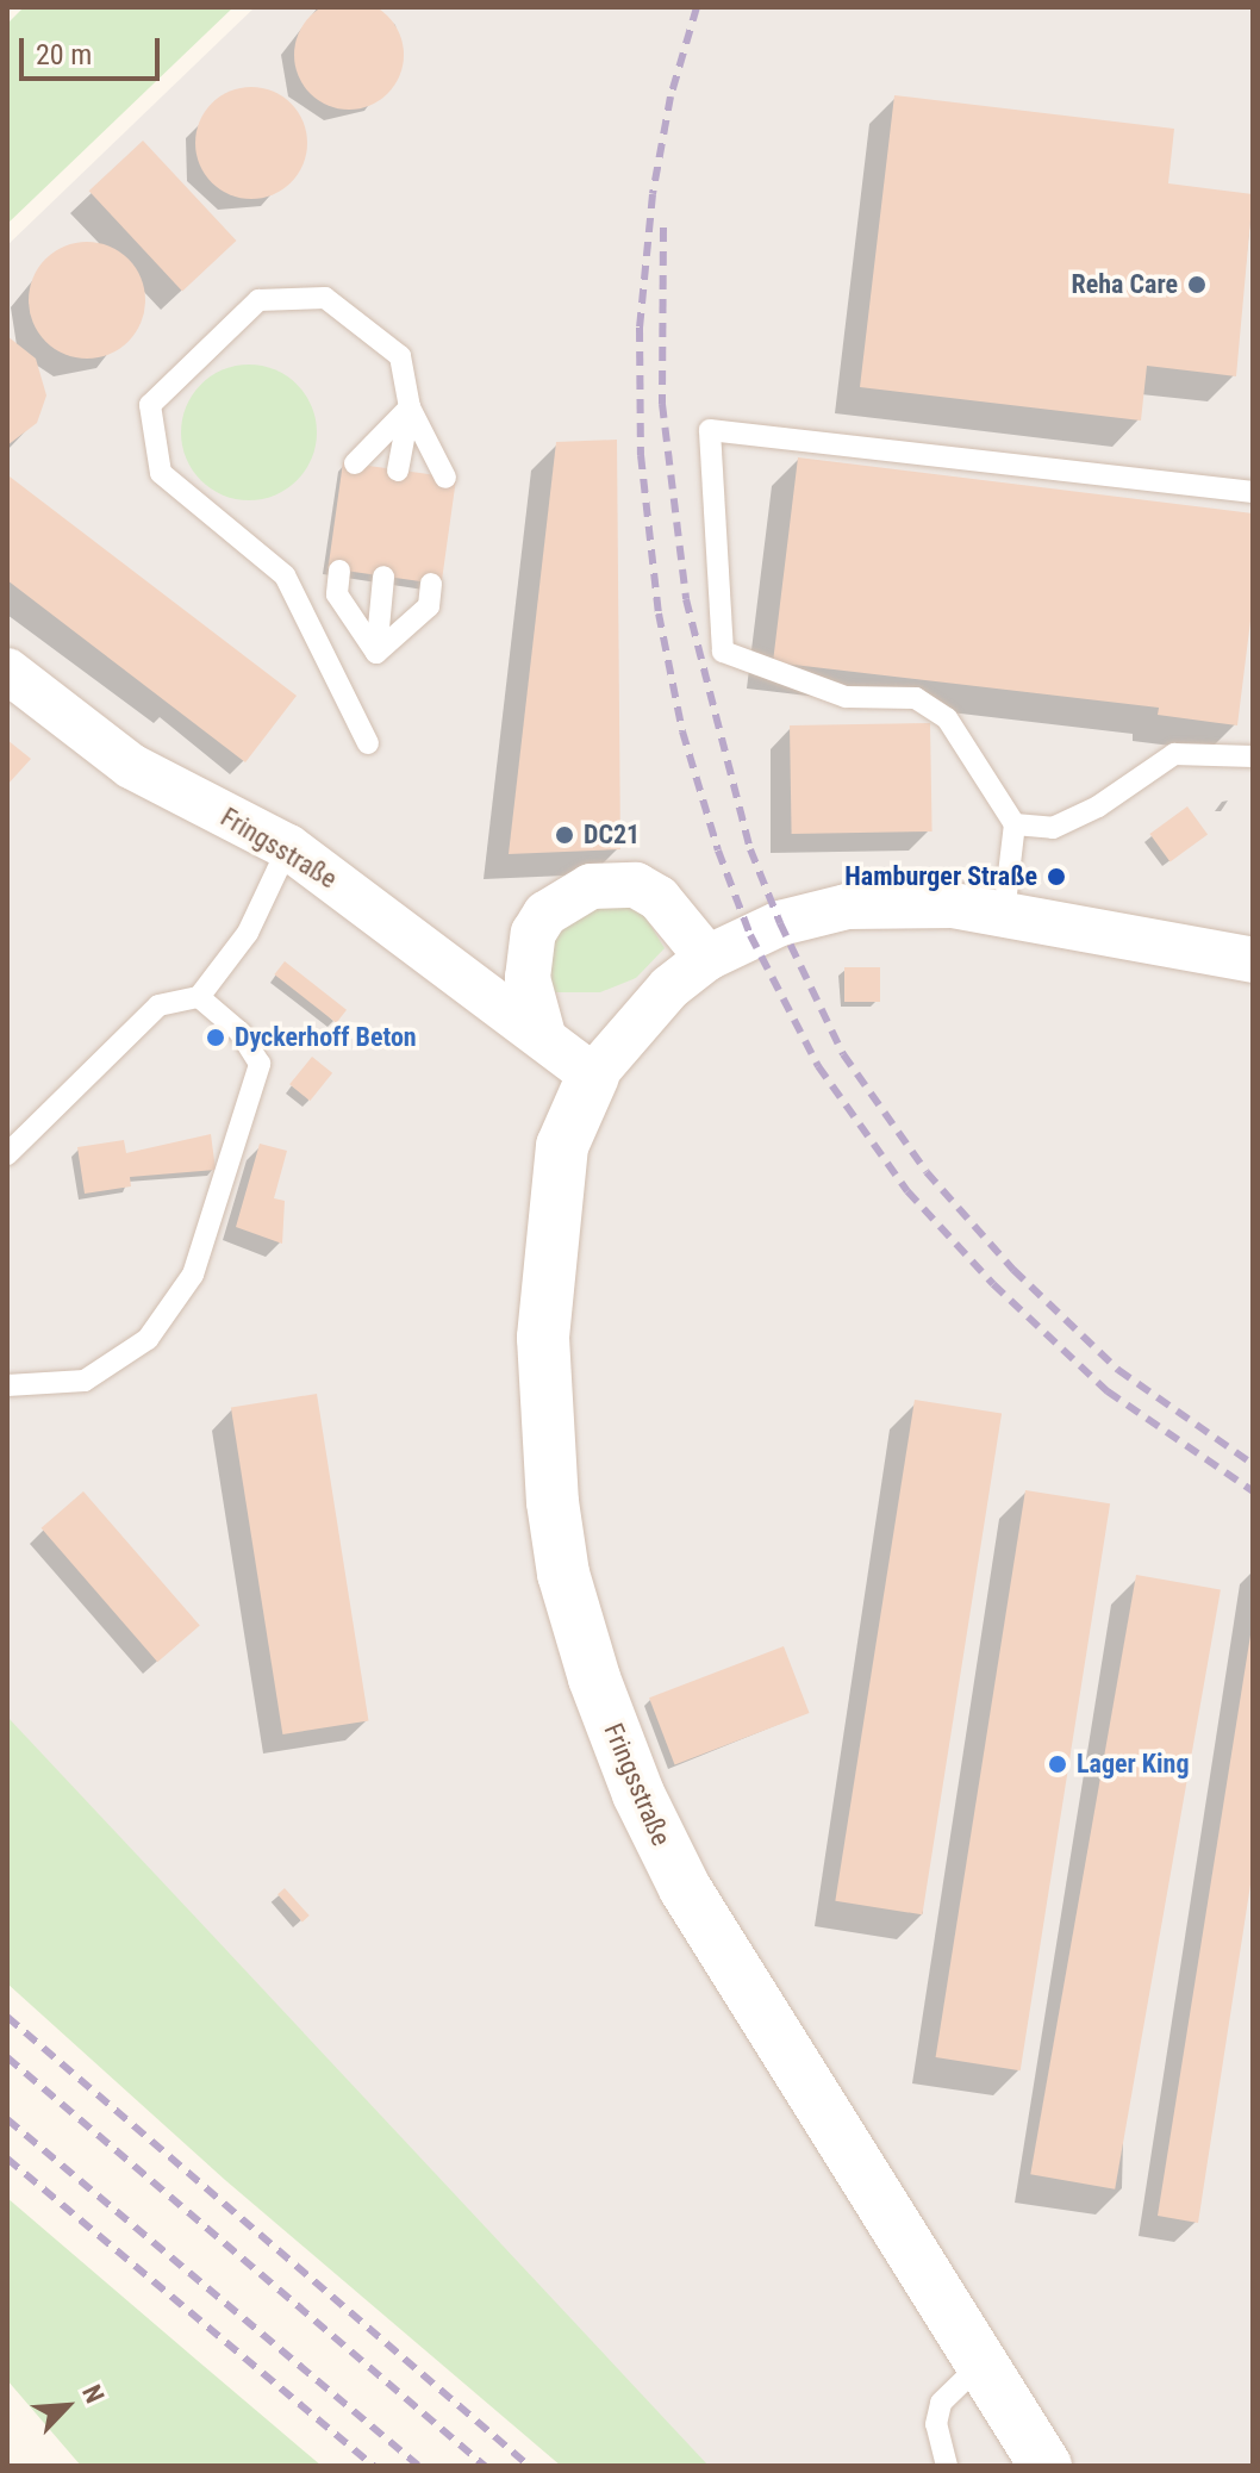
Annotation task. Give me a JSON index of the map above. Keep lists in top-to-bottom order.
{
  "streets": {
    "street": ["Fringsstraße"]
  },
  "places": [
    "Reha Care",
    "DC21",
    "Hamburger Straße",
    "Dyckerhoff Beton",
    "Lager King"
  ],
  "scale_bar": "20 m",
  "north": "top right"
}
